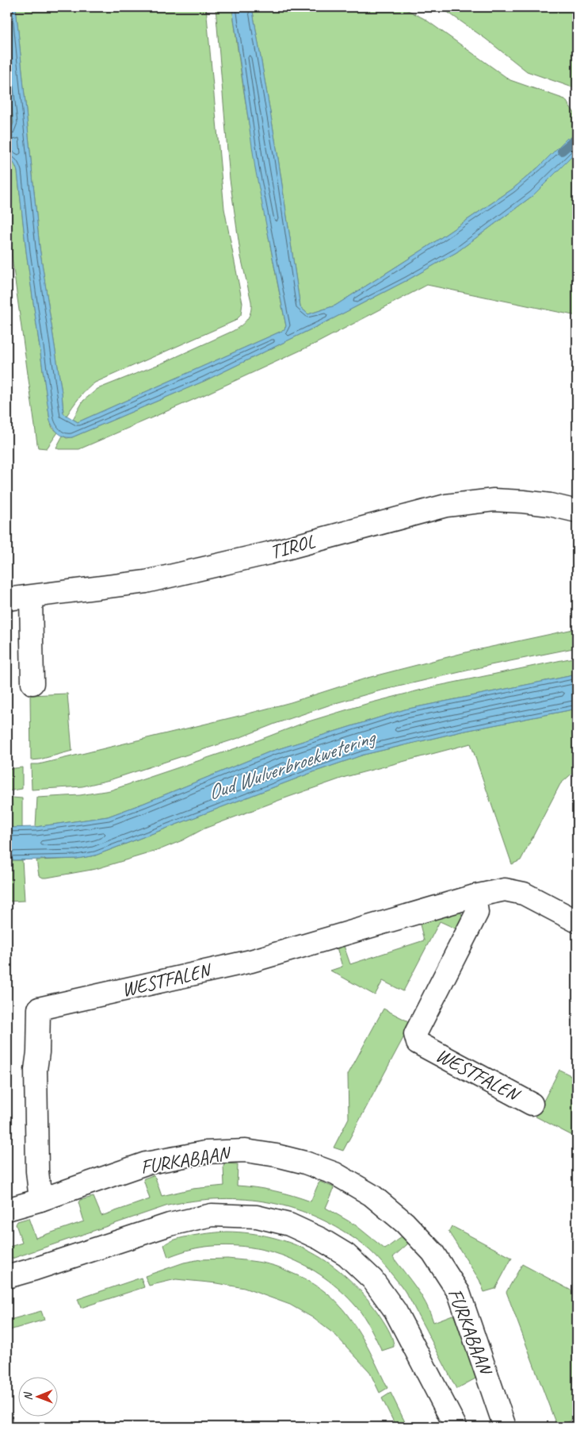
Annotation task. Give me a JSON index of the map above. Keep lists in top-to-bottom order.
{
  "streets": {
    "street": ["TIROL", "WESTFALEN", "FURKABAAN"]
  },
  "crossings": [
    ["WESTFALEN", "FURKABAAN"]
  ],
  "water": ["Oud Wulverbroekwetering"],
  "north": "left"
}
